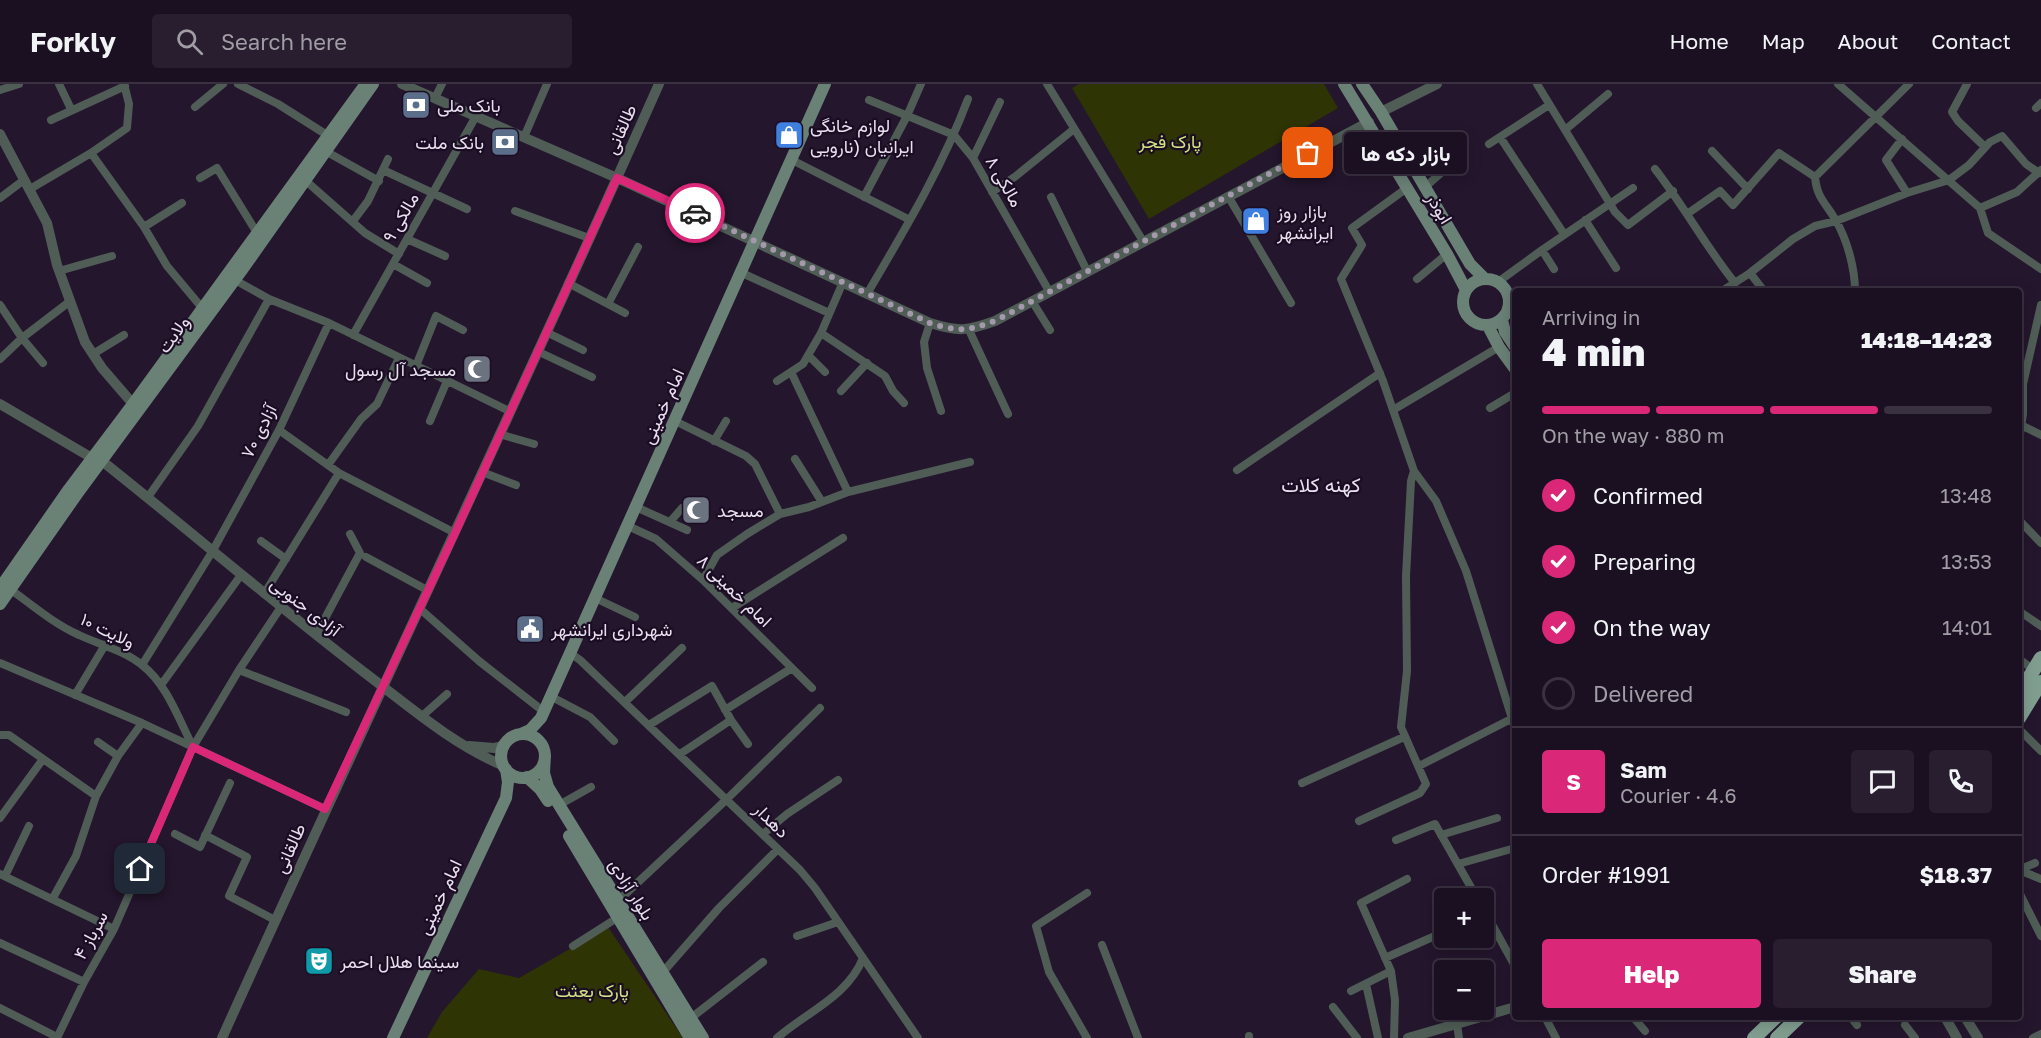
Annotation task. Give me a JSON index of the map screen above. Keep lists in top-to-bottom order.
{
  "streets": {
    "main road": [
      "ابوذر",
      "ولایت",
      "امام خمینی",
      "بلوار آزادی"
    ],
    "street": [
      "طالقانی",
      "مالکی ۸",
      "مالکی ۹",
      "آزادی ۷۰",
      "امام خمینی ۸",
      "آزادی جنوبی",
      "ولایت ۱۰",
      "دهدار",
      "سرباز ۴"
    ]
  },
  "crossings": [
    ["طالقانی", "آزادی جنوبی"],
    ["ولایت", "آزادی جنوبی"],
    ["ولایت", "ولایت ۱۰"],
    ["امام خمینی", "امام خمینی ۸"],
    ["امام خمینی", "آزادی جنوبی"],
    ["امام خمینی", "دهدار"],
    ["امام خمینی", "بلوار آزادی"],
    ["آزادی ۷۰", "آزادی جنوبی"],
    ["آزادی ۷۰", "ولایت ۱۰"],
    ["آزادی جنوبی", "بلوار آزادی"],
    ["آزادی جنوبی", "سرباز ۴"],
    ["ولایت ۱۰", "سرباز ۴"]
  ],
  "districts": ["کهنه کلات"],
  "parks": ["پارک فجر", "پارک بعثت"],
  "places": {
    "bank": ["بانک ملی", "بانک ملت"],
    "shop": ["لوازم خانگی ایرانیان (نارویی", "بازار روز ایرانشهر"],
    "other": ["بازار دکه ها"],
    "mosque": ["مسجد آل رسول", "مسجد"],
    "public building": ["شهرداری ایرانشهر"],
    "theatre": ["سینما هلال احمر"]
  },
  "page": {
    "header": "Forkly",
    "search": "Search here",
    "nav": [
      "Home",
      "Map",
      "About",
      "Contact"
    ],
    "bubble": "بازار دکه ها",
    "heading": ["4 min", "Arriving in", "14:18–14:23"],
    "panel": [
      "Sam",
      "Courier · 4.6",
      "Order #1991",
      "$18.37"
    ],
    "bar": "On the way · 880 m",
    "list": [
      ["Confirmed", "13:48"],
      ["Preparing", "13:53"],
      ["On the way", "14:01"],
      "Delivered"
    ],
    "round": "S",
    "map_buttons": ["+", "−"],
    "buttons": ["Help", "Share"]
  }
}
